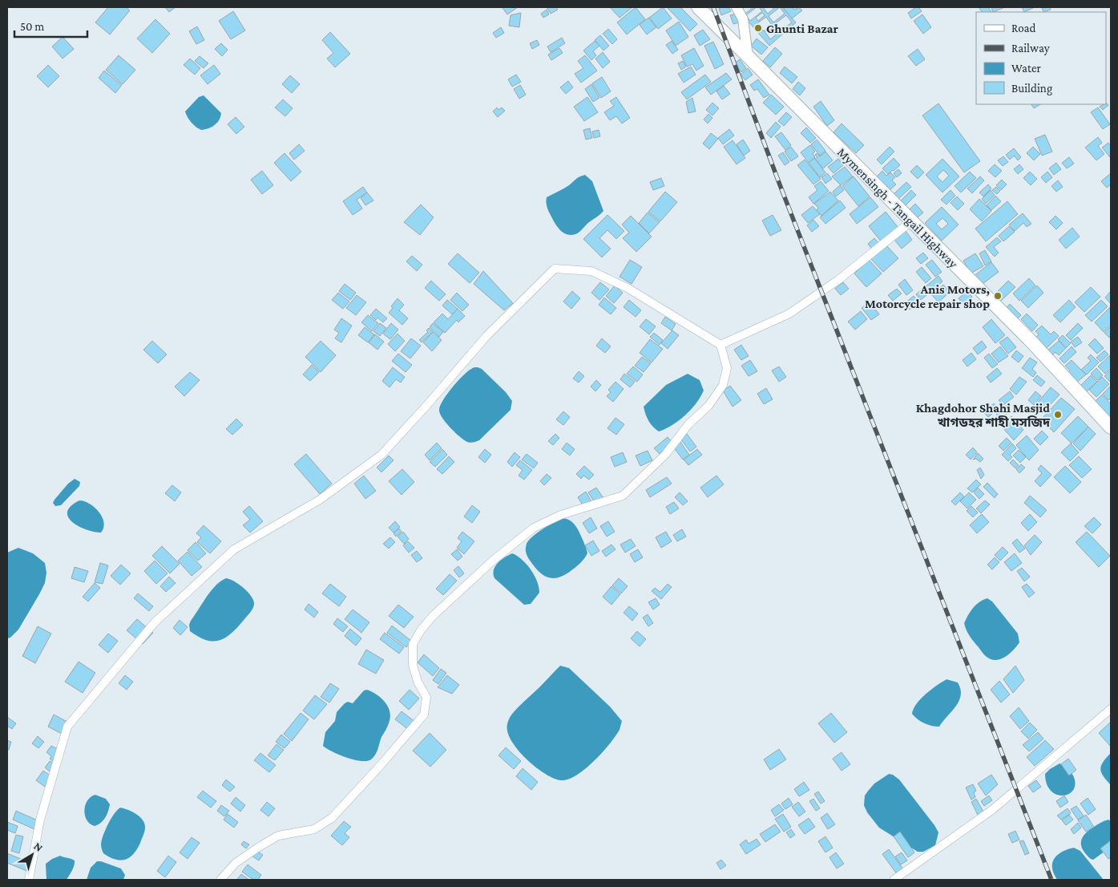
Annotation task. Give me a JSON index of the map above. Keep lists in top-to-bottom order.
{
  "streets": {
    "highway": ["Mymensingh - Tangail Highway"]
  },
  "places": ["Ghunti Bazar", "Anis Motors, Motorcycle repair shop", "Khagdohor Shahi Masjid খাগডহর শাহী মসজিদ"],
  "legend": [
    "Road",
    "Railway",
    "Water",
    "Building"
  ],
  "scale_bar": "50 m",
  "north": "top right"
}
